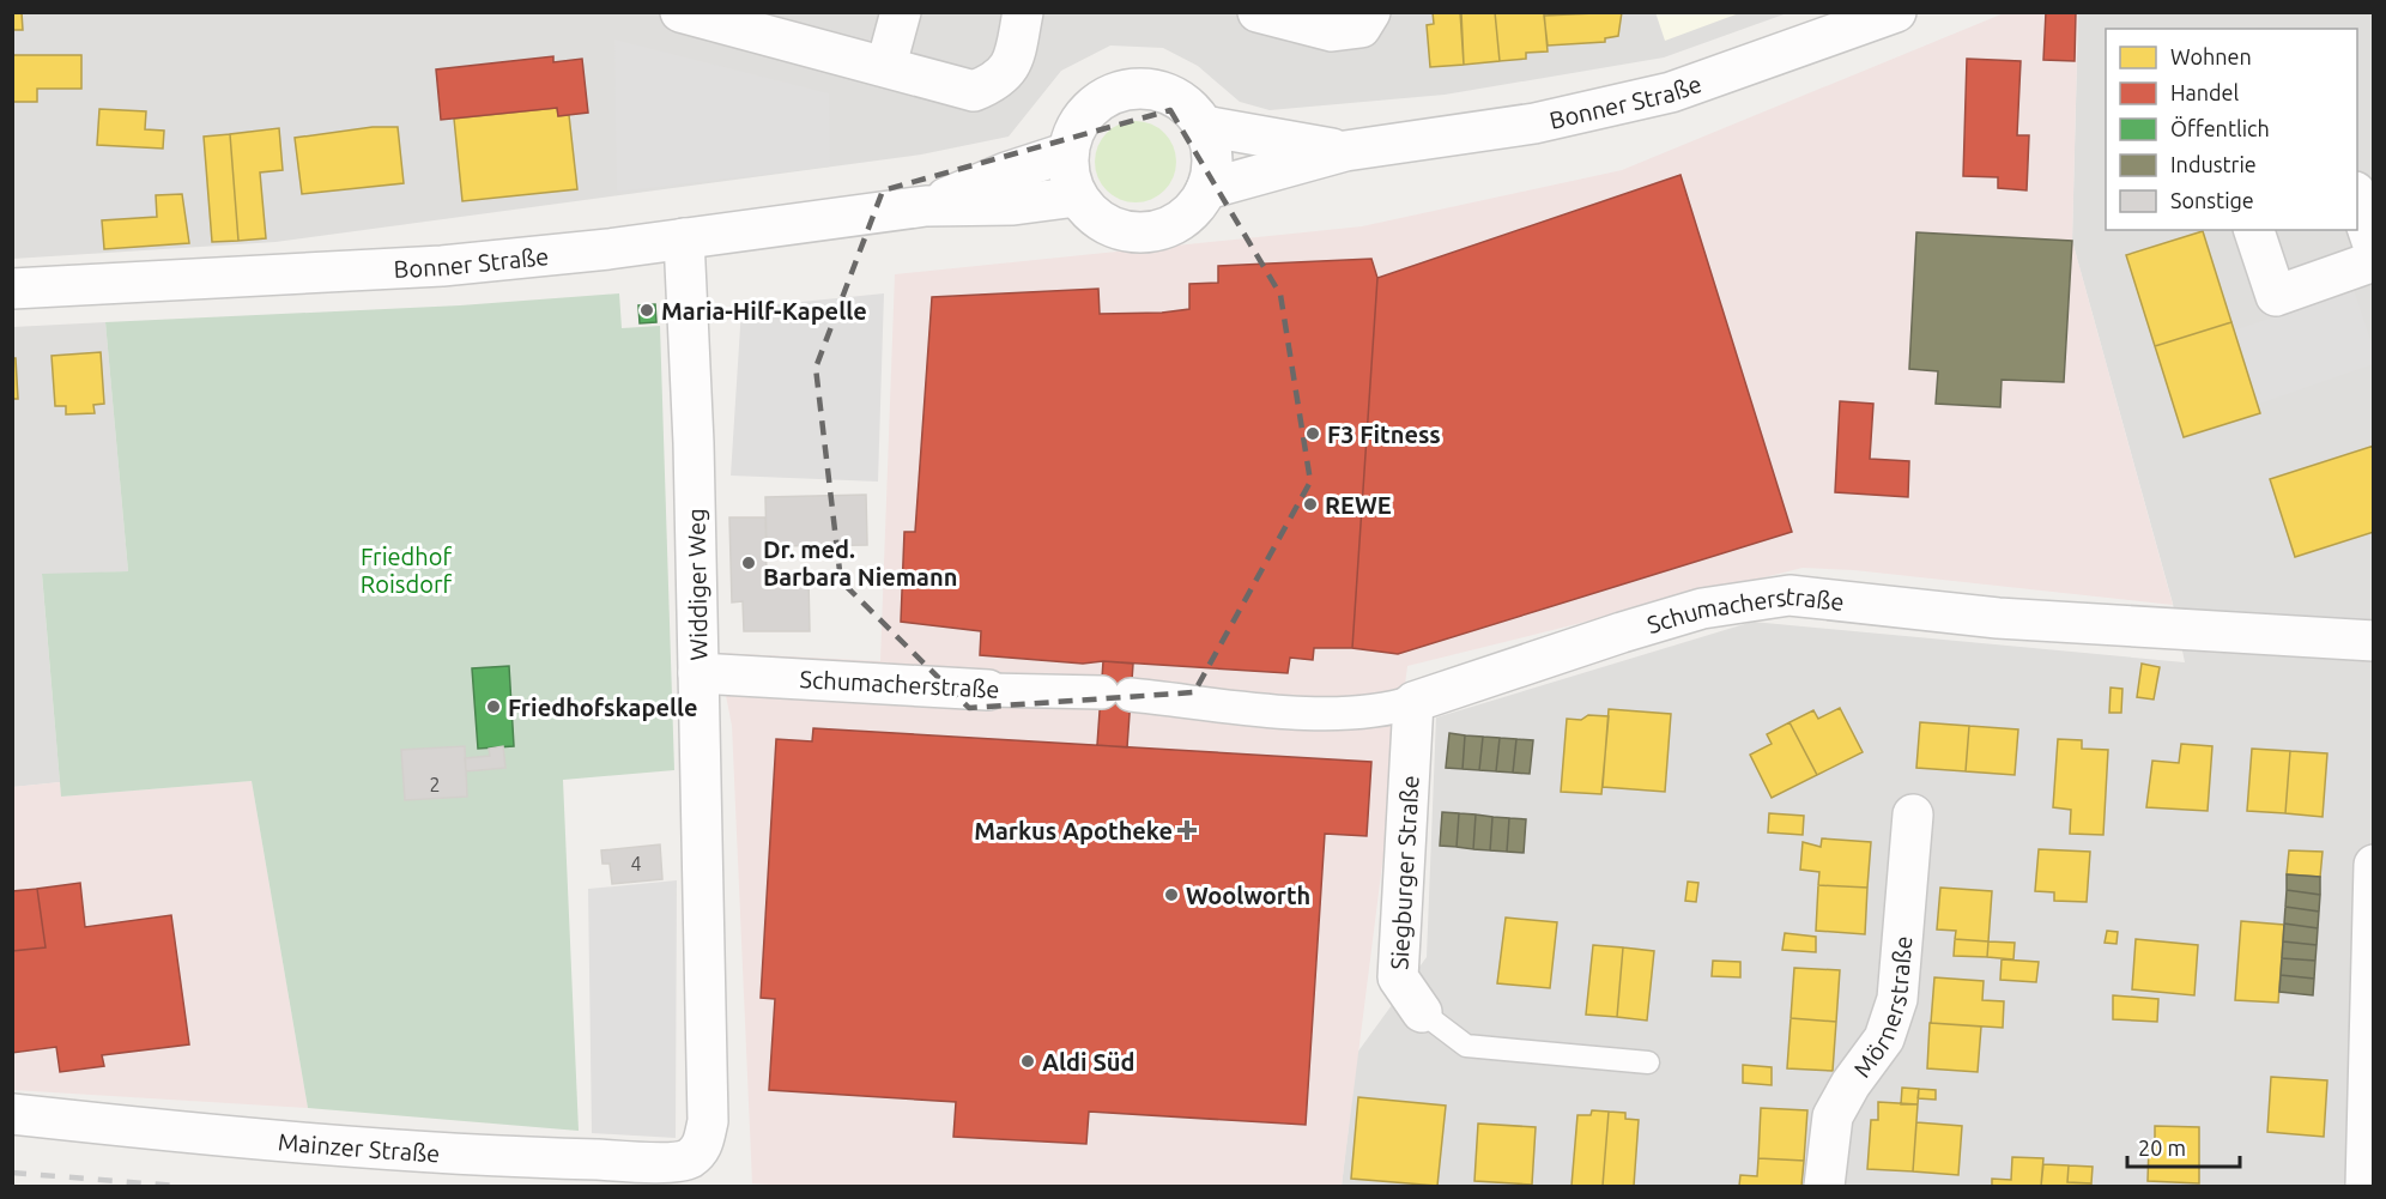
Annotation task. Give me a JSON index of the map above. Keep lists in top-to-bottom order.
{
  "streets": {
    "street": [
      "Bonner Straße",
      "Widdiger Weg",
      "Schumacherstraße",
      "Siegburger Straße",
      "Mörnerstraße",
      "Mainzer Straße"
    ]
  },
  "crossings": [
    ["Bonner Straße", "Widdiger Weg"],
    ["Widdiger Weg", "Schumacherstraße"],
    ["Widdiger Weg", "Mainzer Straße"],
    ["Schumacherstraße", "Siegburger Straße"]
  ],
  "parks": ["Friedhof Roisdorf"],
  "places": {
    "other": [
      "Maria-Hilf-Kapelle",
      "F3 Fitness",
      "REWE",
      "Dr. med. Barbara Niemann",
      "Friedhofskapelle",
      "Woolworth",
      "Aldi Süd"
    ],
    "health": ["Markus Apotheke"]
  },
  "house_numbers": ["2", "4"],
  "legend": [
    "Wohnen",
    "Handel",
    "Öffentlich",
    "Industrie",
    "Sonstige"
  ],
  "scale_bar": "20 m"
}
